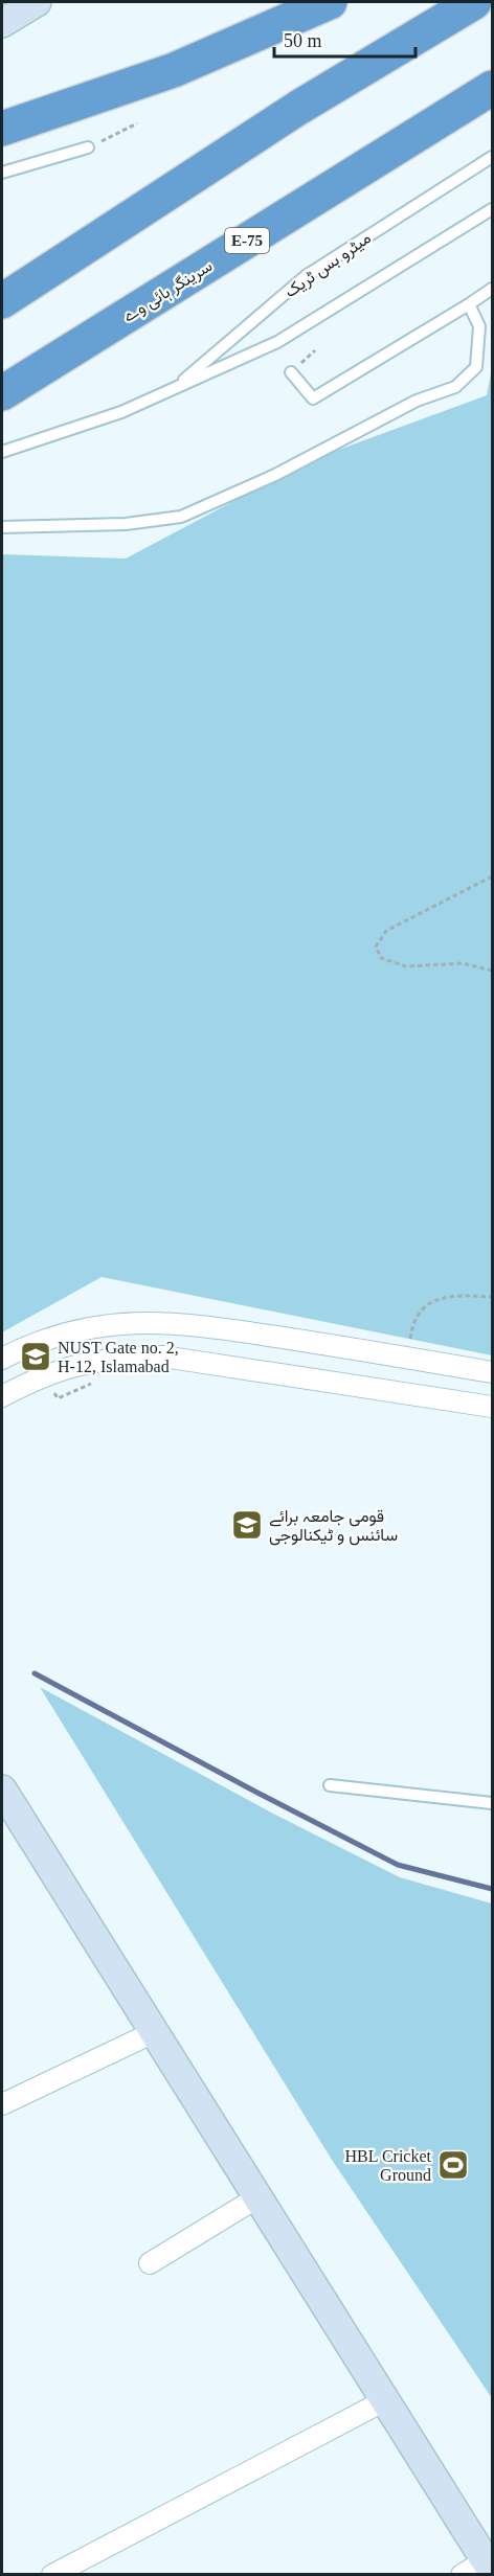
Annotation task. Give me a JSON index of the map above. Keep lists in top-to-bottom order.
{
  "streets": {
    "highway": ["E-75", "سرینگر ہائی وے"],
    "lane": ["میٹرو بس ٹریک"]
  },
  "places": {
    "school or university": ["NUST Gate no. 2, H-12, Islamabad", "قومی جامعہ برائے سائنس و ٹیکنالوجی"],
    "sports": ["HBL Cricket Ground"]
  },
  "scale_bar": "50 m"
}
